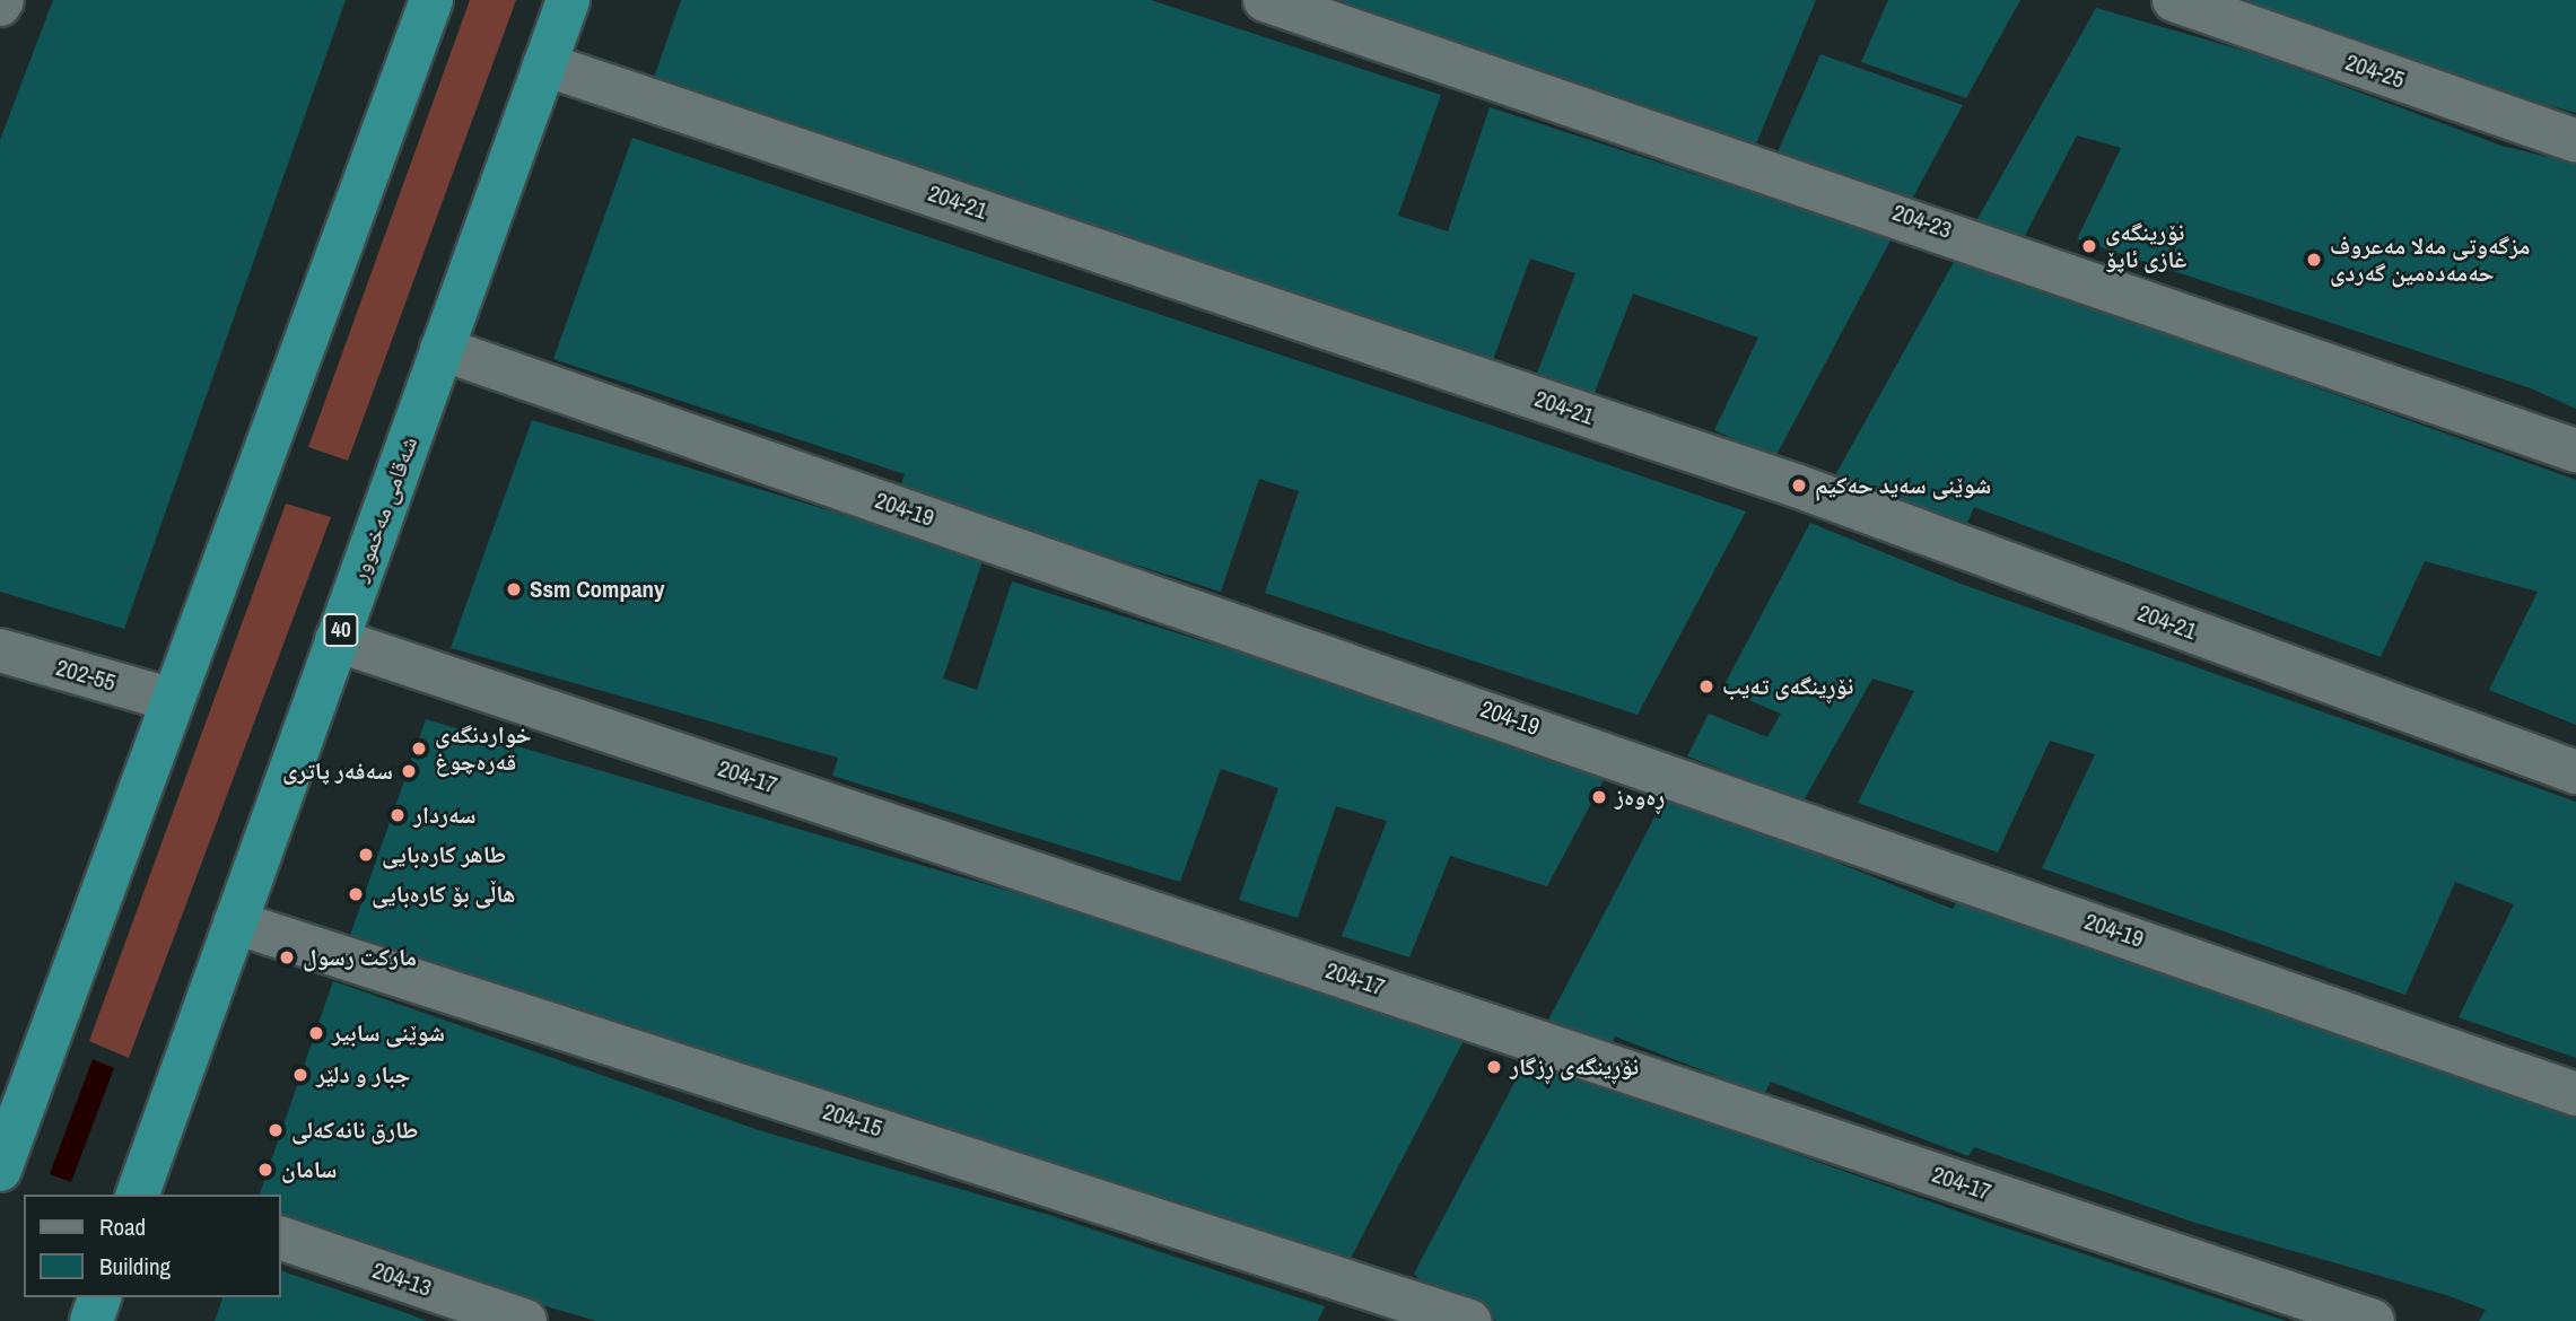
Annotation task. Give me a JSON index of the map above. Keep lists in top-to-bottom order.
{
  "streets": {
    "highway": ["شەقامی مەخموور", "40"],
    "street": [
      "204-25",
      "204-21",
      "204-23",
      "204-19",
      "202-55",
      "204-17",
      "204-15",
      "204-13"
    ]
  },
  "crossings": [
    ["204-21", "شەقامی مەخموور"],
    ["شەقامی مەخموور", "204-19"],
    ["شەقامی مەخموور", "204-17"],
    ["شەقامی مەخموور", "204-15"]
  ],
  "places": [
    "نۆرینگەی غازی ئاپۆ",
    "مزگەوتی مەلا مەعروف حەمەدەمین گەردی",
    "شوێنی سەید حەکیم",
    "Ssm Company",
    "نۆڕینگەی تەیب",
    "خواردنگەی قەرەچوغ",
    "سەفەر پاتری",
    "ڕەوەز",
    "سەردار",
    "طاهر کارەبایی",
    "هاڵی بۆ کارەبایی",
    "مارکت رسول",
    "شوێنی سابیر",
    "نۆڕینگەی ڕزگار",
    "جبار و دلێر",
    "طارق نانەکەلی",
    "سامان"
  ],
  "legend": ["Road", "Building"]
}
